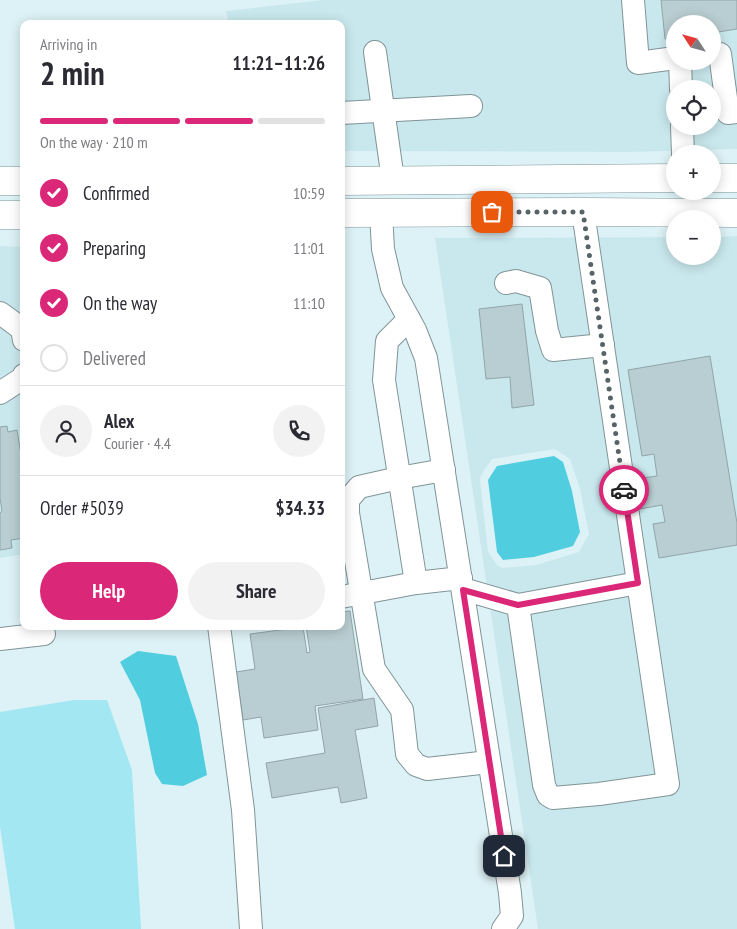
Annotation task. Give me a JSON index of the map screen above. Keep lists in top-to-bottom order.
{
  "north": "top left",
  "page": {
    "map_buttons": ["+", "−"],
    "heading": ["2 min", "Arriving in", "11:21–11:26"],
    "panel": [
      "Alex",
      "Courier · 4.4",
      "Order #5039",
      "$34.33"
    ],
    "bar": "On the way · 210 m",
    "list": [
      ["Confirmed", "10:59"],
      ["Preparing", "11:01"],
      ["On the way", "11:10"],
      "Delivered"
    ],
    "buttons": ["Help", "Share"]
  }
}
